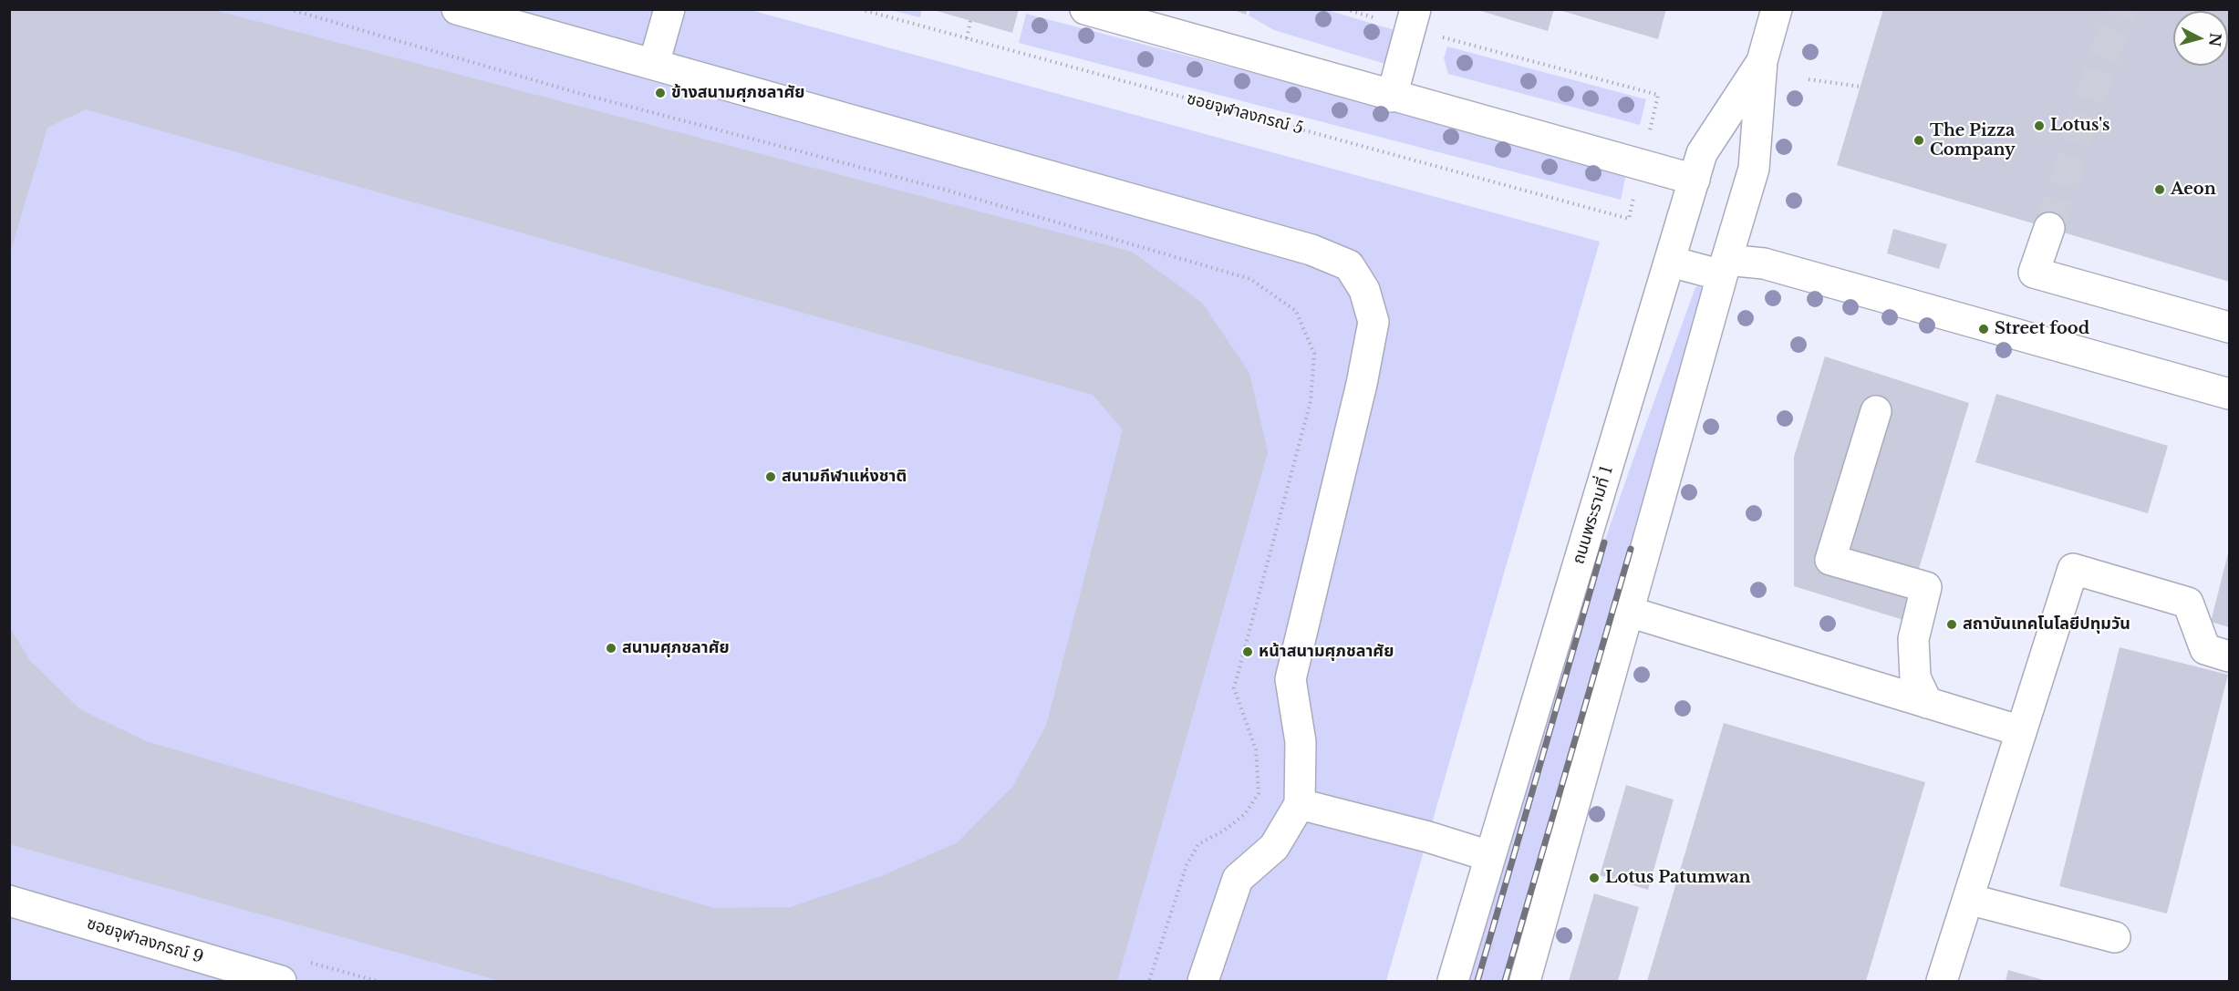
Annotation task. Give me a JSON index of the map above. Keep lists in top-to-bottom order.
{
  "streets": {
    "street": ["ถนนพระรามที่ 1", "ซอยจุฬาลงกรณ์ 9"],
    "path": ["ซอยจุฬาลงกรณ์ 5"]
  },
  "places": [
    "ข้างสนามศุภชลาศัย",
    "Lotus's",
    "The Pizza Company",
    "Aeon",
    "Street food",
    "สนามกีฬาแห่งชาติ",
    "สถาบันเทคโนโลยีปทุมวัน",
    "สนามศุภชลาศัย",
    "หน้าสนามศุภชลาศัย",
    "Lotus Patumwan"
  ],
  "north": "right"
}
